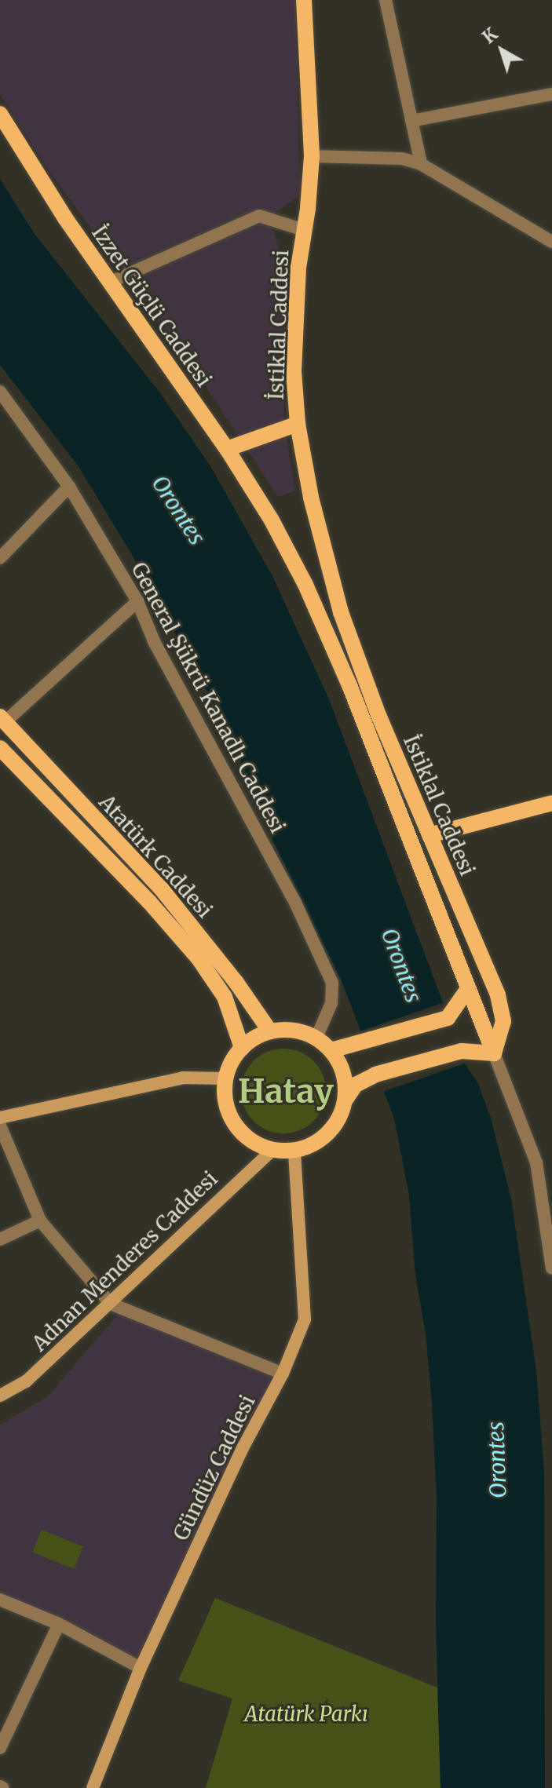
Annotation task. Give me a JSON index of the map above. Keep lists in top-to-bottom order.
{
  "streets": {
    "main road": [
      "İzzet Güçlü Caddesi",
      "İstiklal Caddesi",
      "Atatürk Caddesi",
      "Adnan Menderes Caddesi",
      "Gündüz Caddesi"
    ],
    "street": ["General Şükrü Kanadlı Caddesi"]
  },
  "crossings": [
    ["İzzet Güçlü Caddesi", "İstiklal Caddesi"],
    ["General Şükrü Kanadlı Caddesi", "Atatürk Caddesi"],
    ["General Şükrü Kanadlı Caddesi", "Adnan Menderes Caddesi"],
    ["General Şükrü Kanadlı Caddesi", "Gündüz Caddesi"],
    ["Atatürk Caddesi", "Adnan Menderes Caddesi"],
    ["Atatürk Caddesi", "Gündüz Caddesi"],
    ["Adnan Menderes Caddesi", "Gündüz Caddesi"]
  ],
  "districts": ["Hatay"],
  "water": ["Orontes"],
  "parks": ["Atatürk Parkı"],
  "north": "top left"
}
